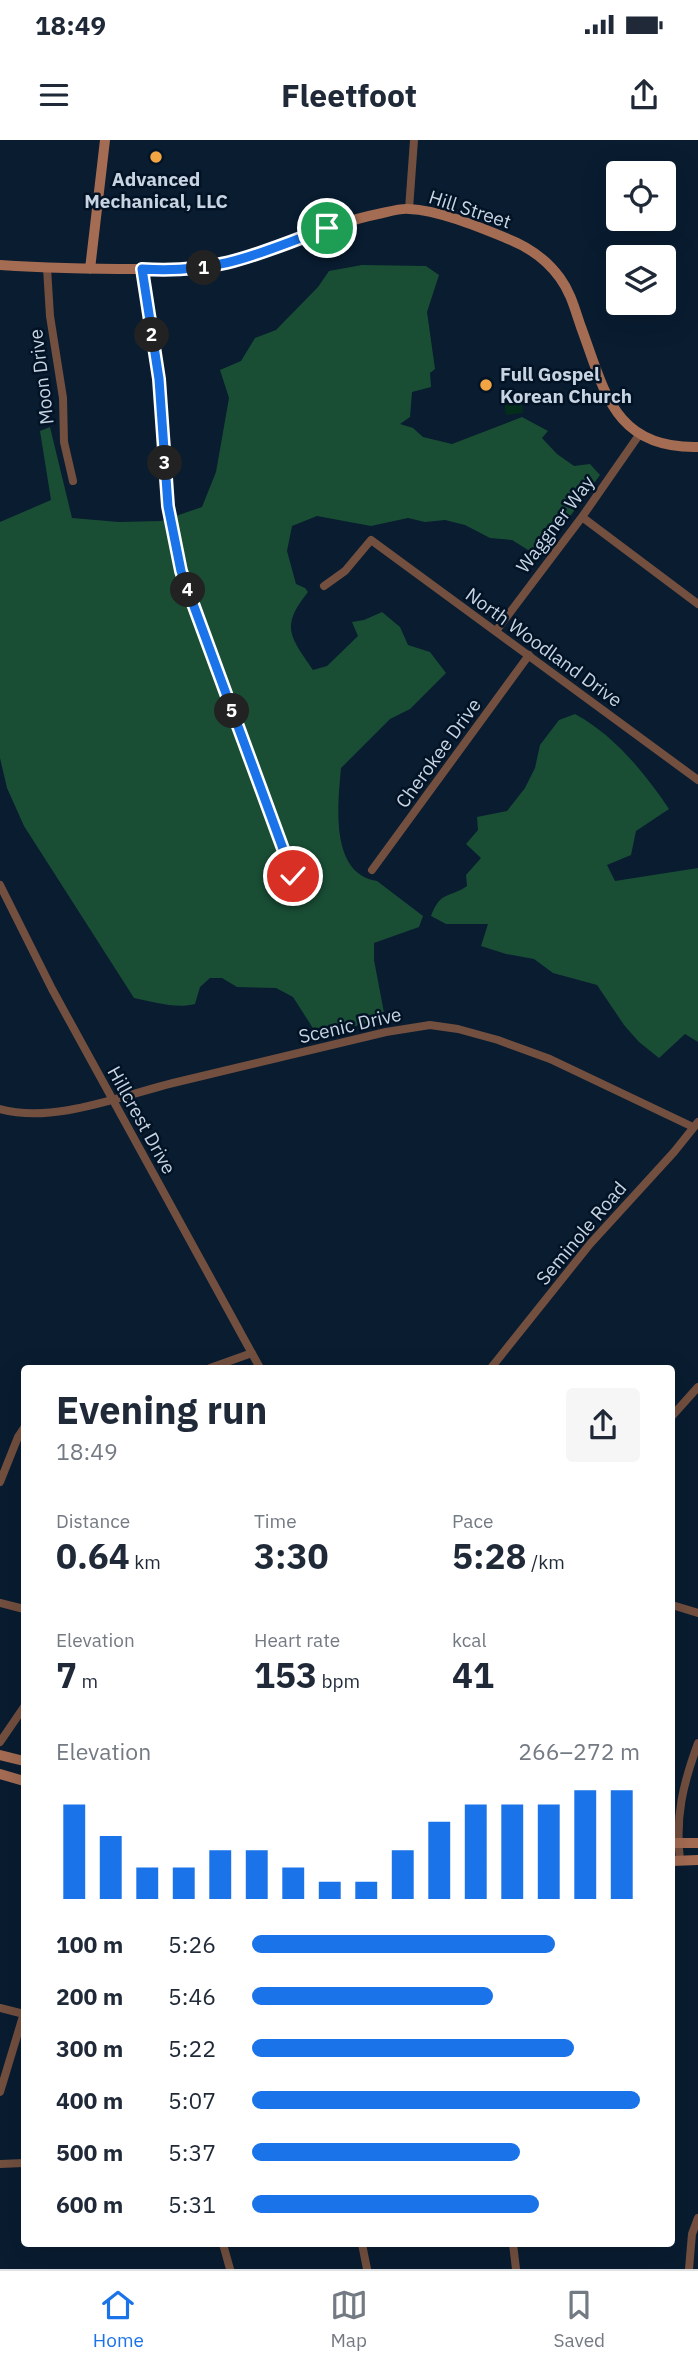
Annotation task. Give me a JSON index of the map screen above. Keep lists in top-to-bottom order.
{
  "streets": {
    "street": [
      "Hill Street",
      "Moon Drive",
      "Waggner Way",
      "North Woodland Drive",
      "Cherokee Drive",
      "Scenic Drive",
      "Hillcrest Drive",
      "Seminole Road"
    ]
  },
  "crossings": [
    ["Hill Street", "Moon Drive"],
    ["Hill Street", "Waggner Way"],
    ["Waggner Way", "North Woodland Drive"],
    ["North Woodland Drive", "Cherokee Drive"],
    ["Scenic Drive", "Hillcrest Drive"],
    ["Scenic Drive", "Seminole Road"]
  ],
  "places": ["Advanced Mechanical, LLC", "Full Gospel Korean Church"],
  "page": {
    "status": "18:49",
    "header": "Fleetfoot",
    "pins": [
      "1",
      "2",
      "3",
      "4",
      "5"
    ],
    "heading": ["Evening run", "18:49"],
    "stats": [
      ["Distance", "0.64 km"],
      ["Time", "3:30"],
      ["Pace", "5:28 /km"],
      ["Elevation", "7 m"],
      ["Heart rate", "153 bpm"],
      ["kcal", "41"]
    ],
    "chart": ["Elevation", "266–272 m"],
    "list": [
      {
        "name": "100 m",
        "note": "5:26"
      },
      {
        "name": "200 m",
        "note": "5:46"
      },
      {
        "name": "300 m",
        "note": "5:22"
      },
      {
        "name": "400 m",
        "note": "5:07"
      },
      {
        "name": "500 m",
        "note": "5:37"
      },
      {
        "name": "600 m",
        "note": "5:31"
      }
    ],
    "tabs": ["Home", "Map", "Saved"]
  }
}
